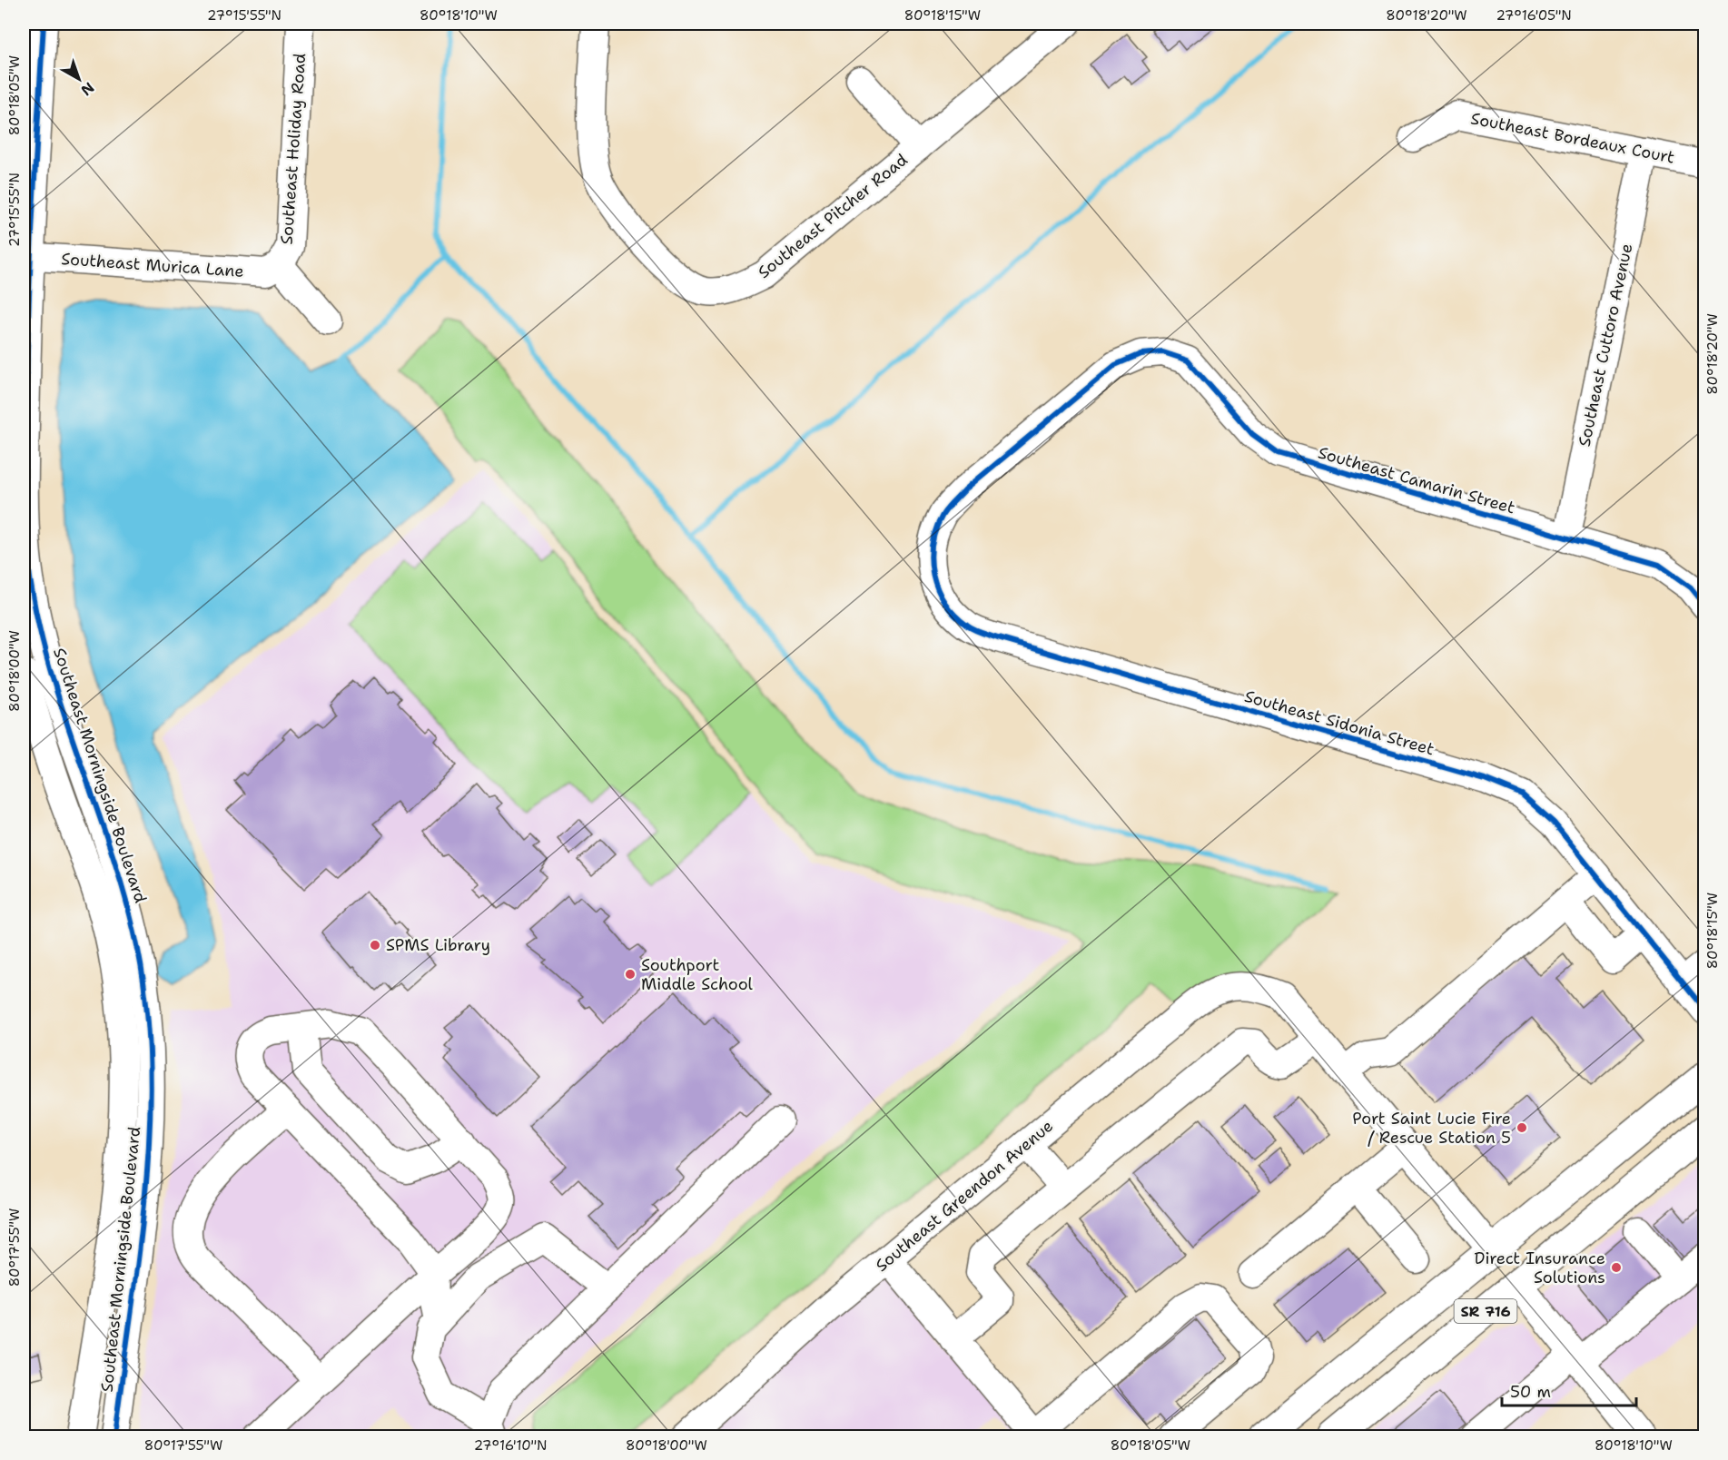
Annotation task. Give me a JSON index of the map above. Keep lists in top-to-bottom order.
{
  "streets": {
    "main road": ["SR 716"],
    "street": [
      "Southeast Bordeaux Court",
      "Southeast Holiday Road",
      "Southeast Pitcher Road",
      "Southeast Murica Lane",
      "Southeast Cuttoro Avenue",
      "Southeast Camarin Street",
      "Southeast Sidonia Street",
      "Southeast Morningside Boulevard",
      "Southeast Greendon Avenue"
    ]
  },
  "crossings": [
    ["Southeast Bordeaux Court", "Southeast Cuttoro Avenue"],
    ["Southeast Holiday Road", "Southeast Murica Lane"],
    ["Southeast Murica Lane", "Southeast Morningside Boulevard"],
    ["Southeast Cuttoro Avenue", "Southeast Camarin Street"],
    ["Southeast Camarin Street", "Southeast Sidonia Street"]
  ],
  "places": [
    "SPMS Library",
    "Southport Middle School",
    "Port Saint Lucie Fire / Rescue Station 5",
    "Direct Insurance Solutions"
  ],
  "scale_bar": "50 m",
  "north": "bottom right",
  "coordinates": [
    "27°15'55\"N",
    "80°18'10\"W",
    "80°18'15\"W",
    "80°18'20\"W",
    "27°16'05\"N",
    "80°18'05\"W",
    "80°18'00\"W",
    "80°17'55\"W",
    "27°16'10\"N"
  ]
}
